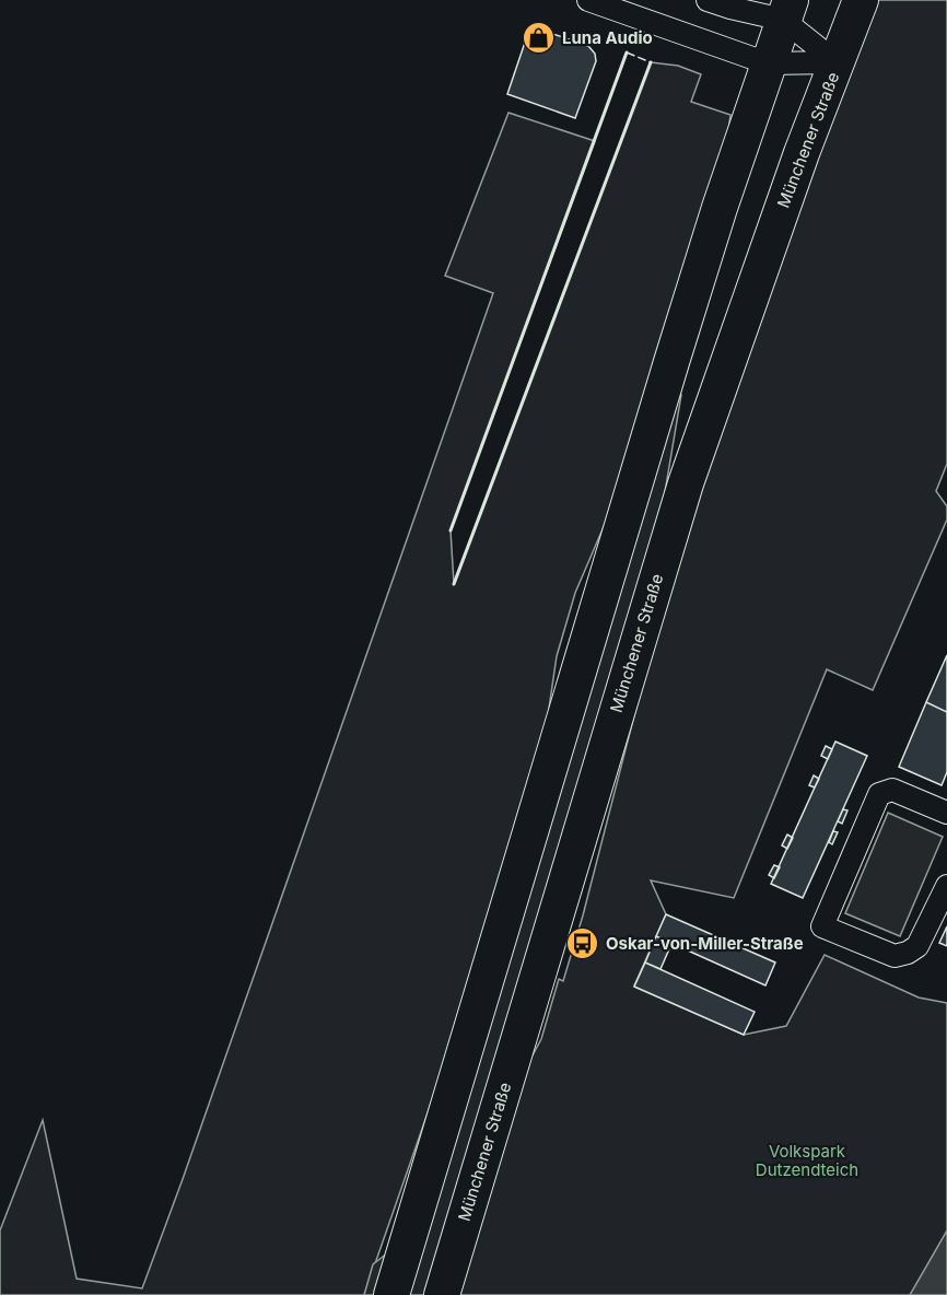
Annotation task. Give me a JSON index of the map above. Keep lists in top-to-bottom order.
{
  "streets": {
    "main road": ["Münchener Straße"]
  },
  "parks": ["Volkspark Dutzendteich"],
  "places": {
    "shop": ["Luna Audio"],
    "bus stop": ["Oskar-von-Miller-Straße"]
  }
}
